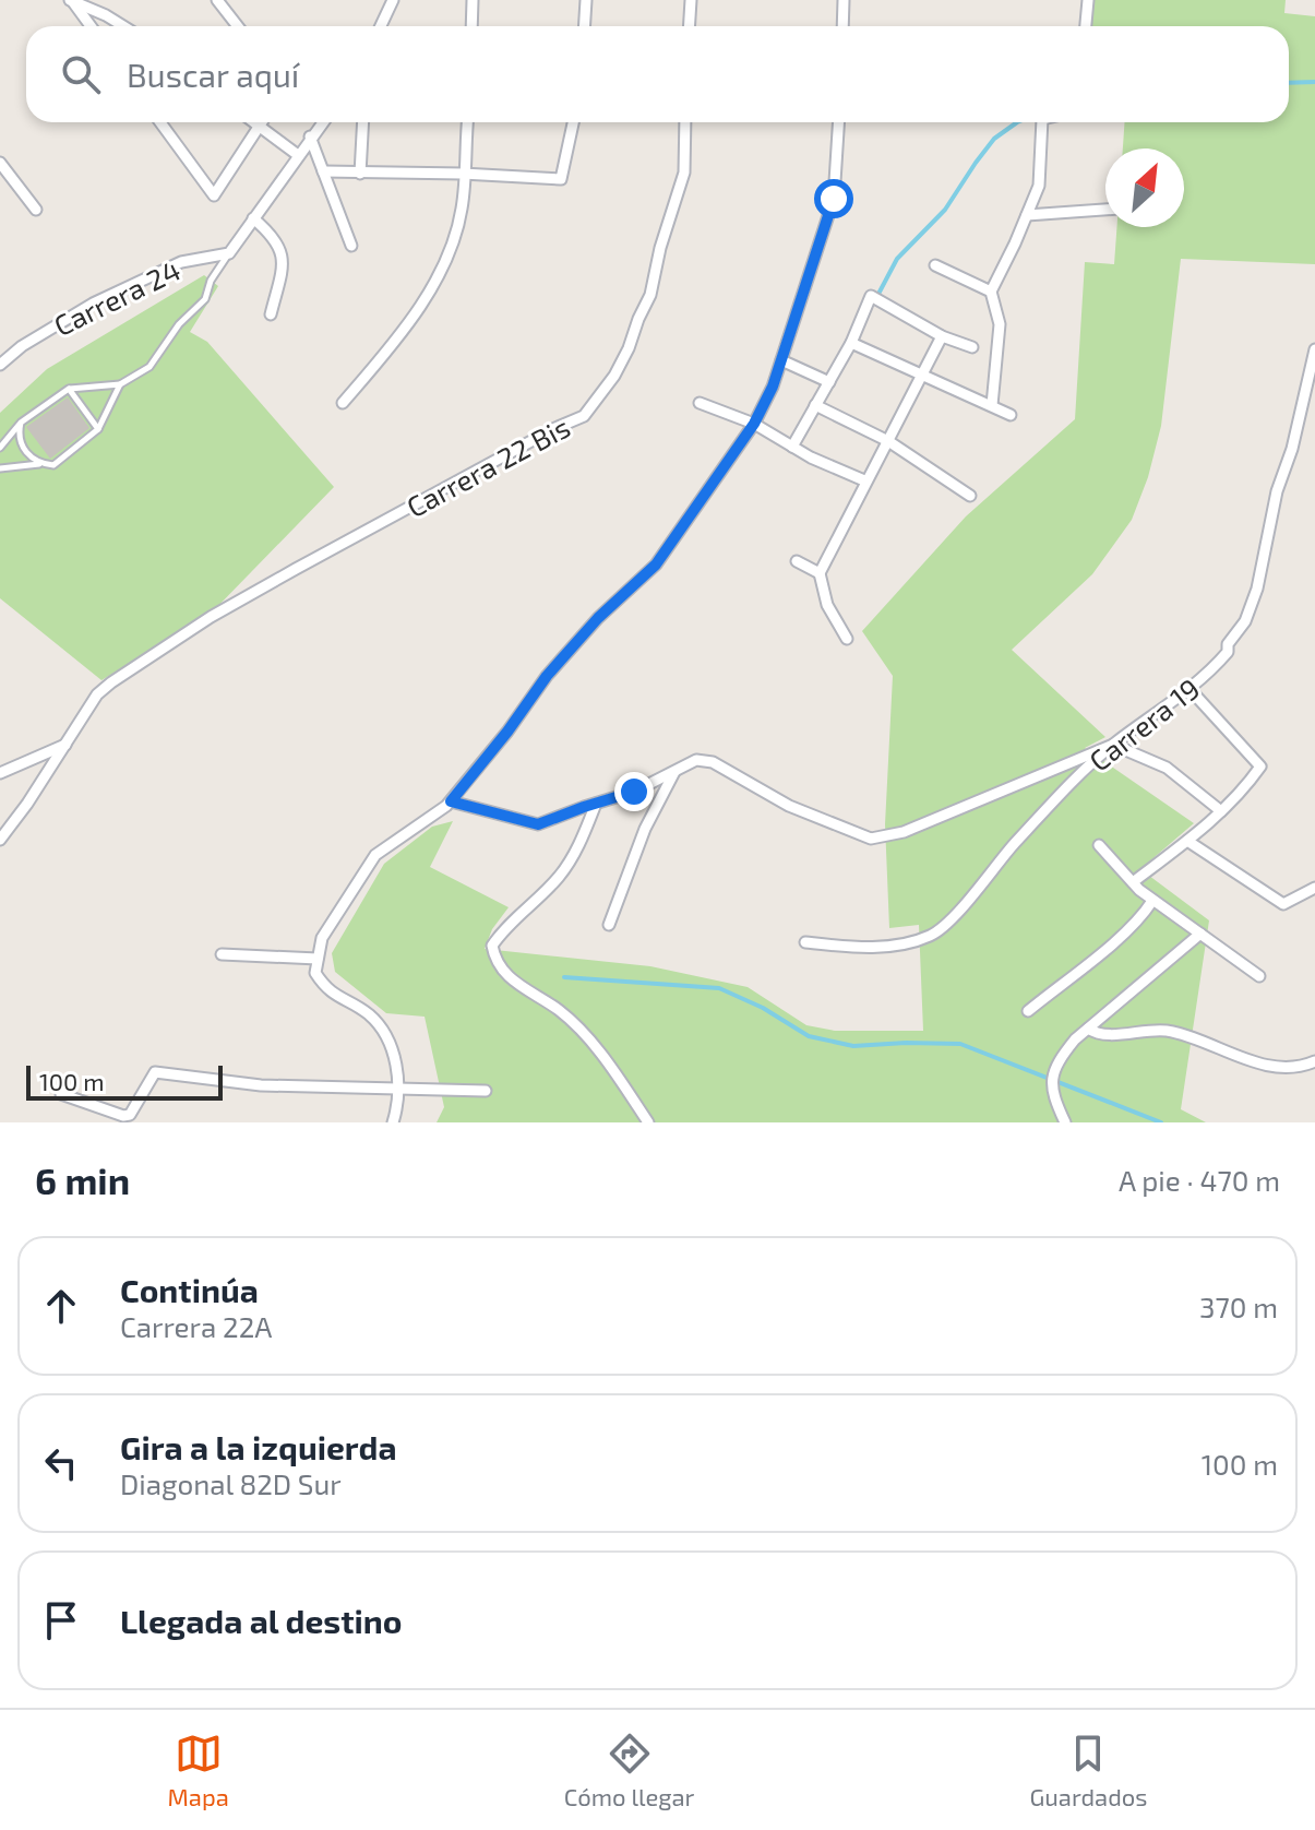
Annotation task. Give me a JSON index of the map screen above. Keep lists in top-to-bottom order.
{
  "streets": {
    "street": ["Carrera 24", "Carrera 22 Bis", "Carrera 19"]
  },
  "scale_bar": "100 m",
  "north": "top right",
  "page": {
    "search": "Buscar aquí",
    "scale": "100 m",
    "heading": ["6 min", "A pie · 470 m"],
    "list": [
      ["Continúa", "Carrera 22A", "370 m"],
      ["Gira a la izquierda", "Diagonal 82D Sur", "100 m"],
      "Llegada al destino"
    ],
    "nav": ["Mapa", "Cómo llegar", "Guardados"]
  }
}
